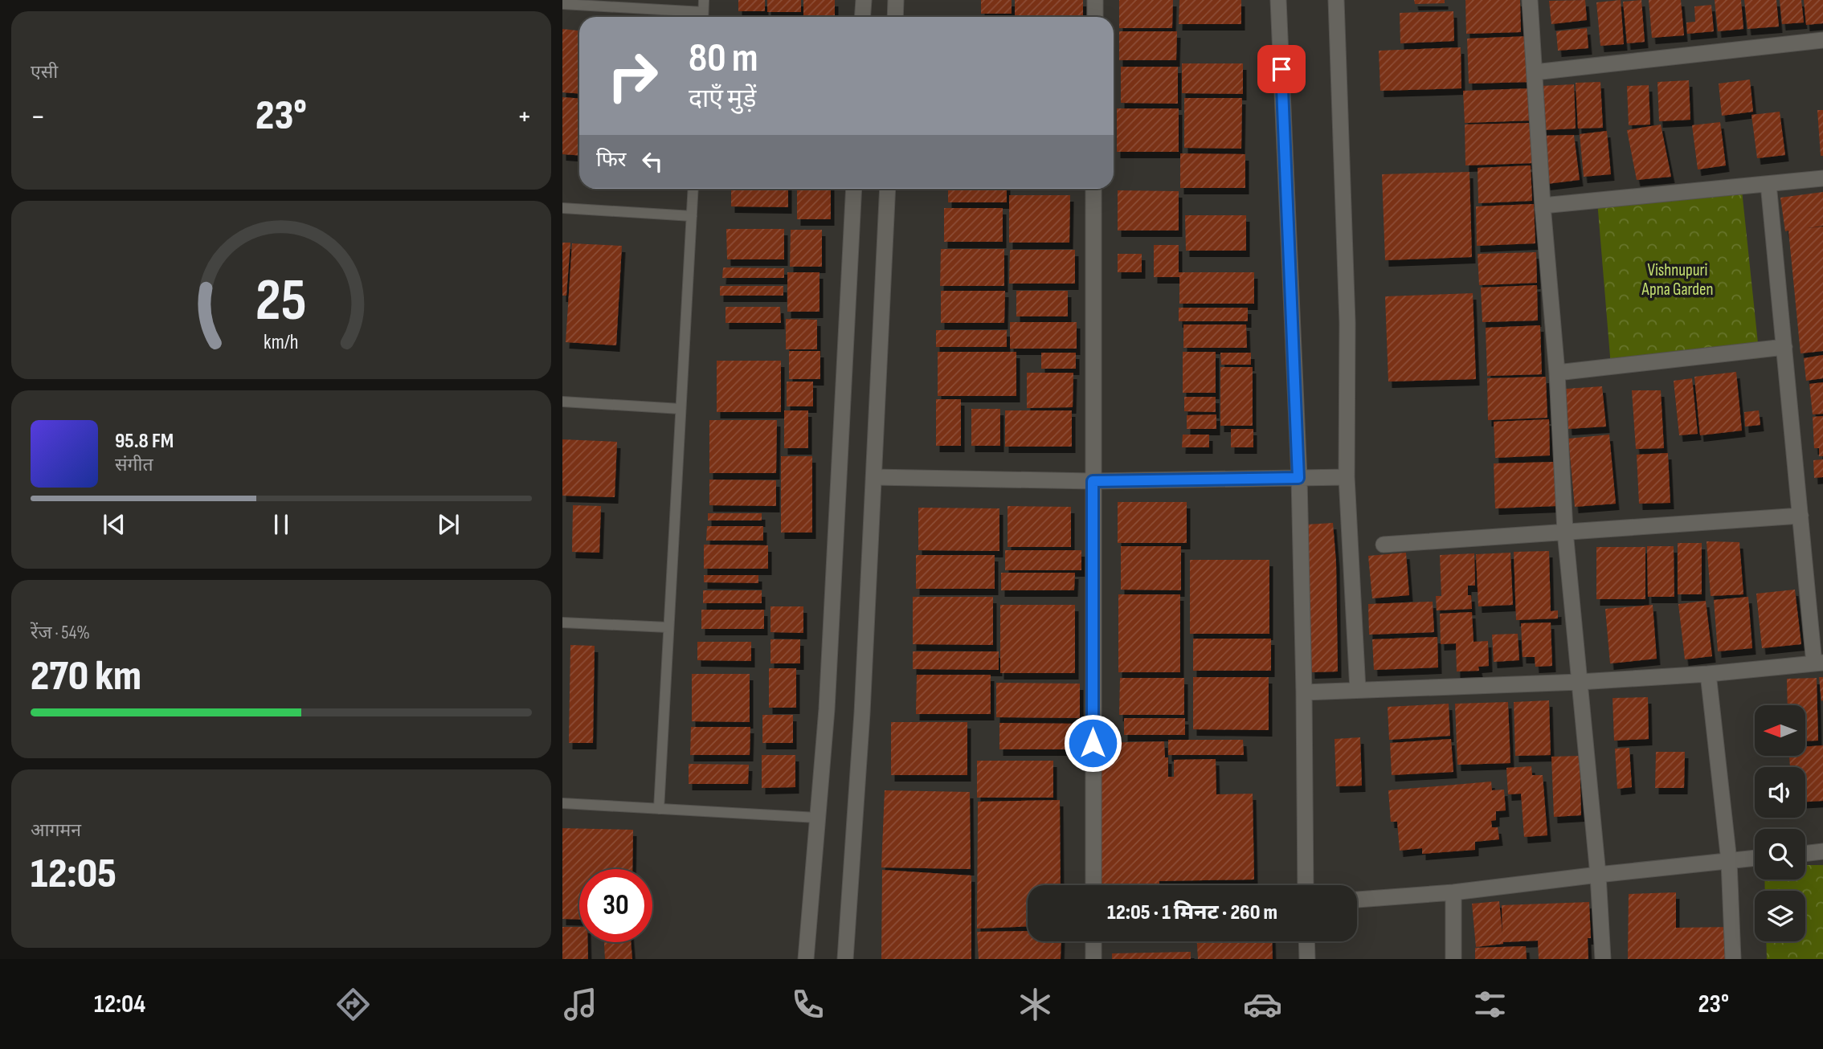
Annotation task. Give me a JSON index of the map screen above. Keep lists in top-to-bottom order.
{
  "parks": ["Vishnupuri Apna Garden"],
  "north": "left",
  "page": {
    "tile": [
      "एसी",
      ["रेंज · 54%", "270 km"],
      ["आगमन", "12:05"]
    ],
    "turn": ["80 m", "दाएँ मुड़ें"],
    "heat": ["−", "23°", "+"],
    "then": "फिर",
    "song": ["95.8 FM", "संगीत"],
    "limit": "30",
    "trip": "12:05 · 1 मिनट · 260 m",
    "tabs": ["12:04", "23°"],
    "gauge": ["25", "km/h"]
  }
}
